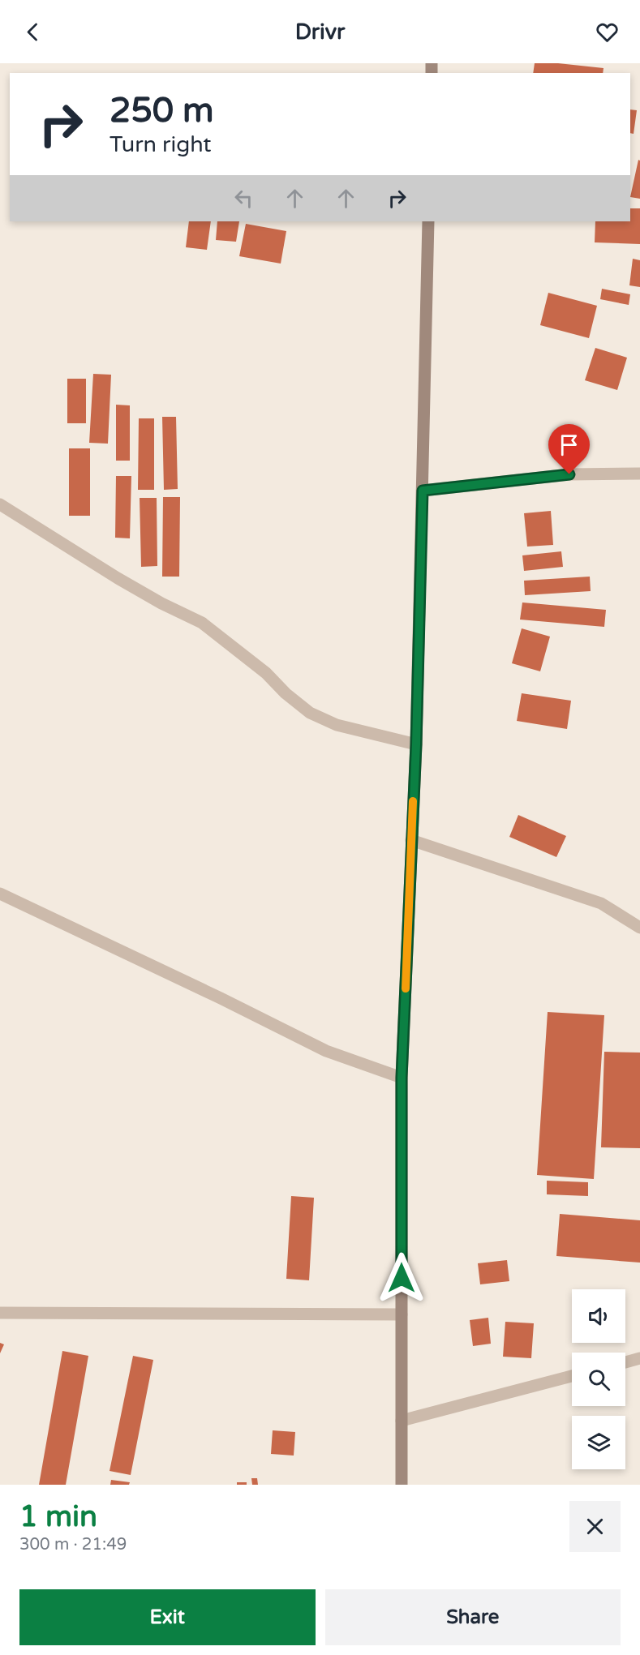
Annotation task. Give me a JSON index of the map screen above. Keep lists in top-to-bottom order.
{
  "page": {
    "header": "Drivr",
    "turn": ["250 m", "Turn right"],
    "heading": ["1 min", "300 m · 21:49"],
    "buttons": ["Exit", "Share"]
  }
}
